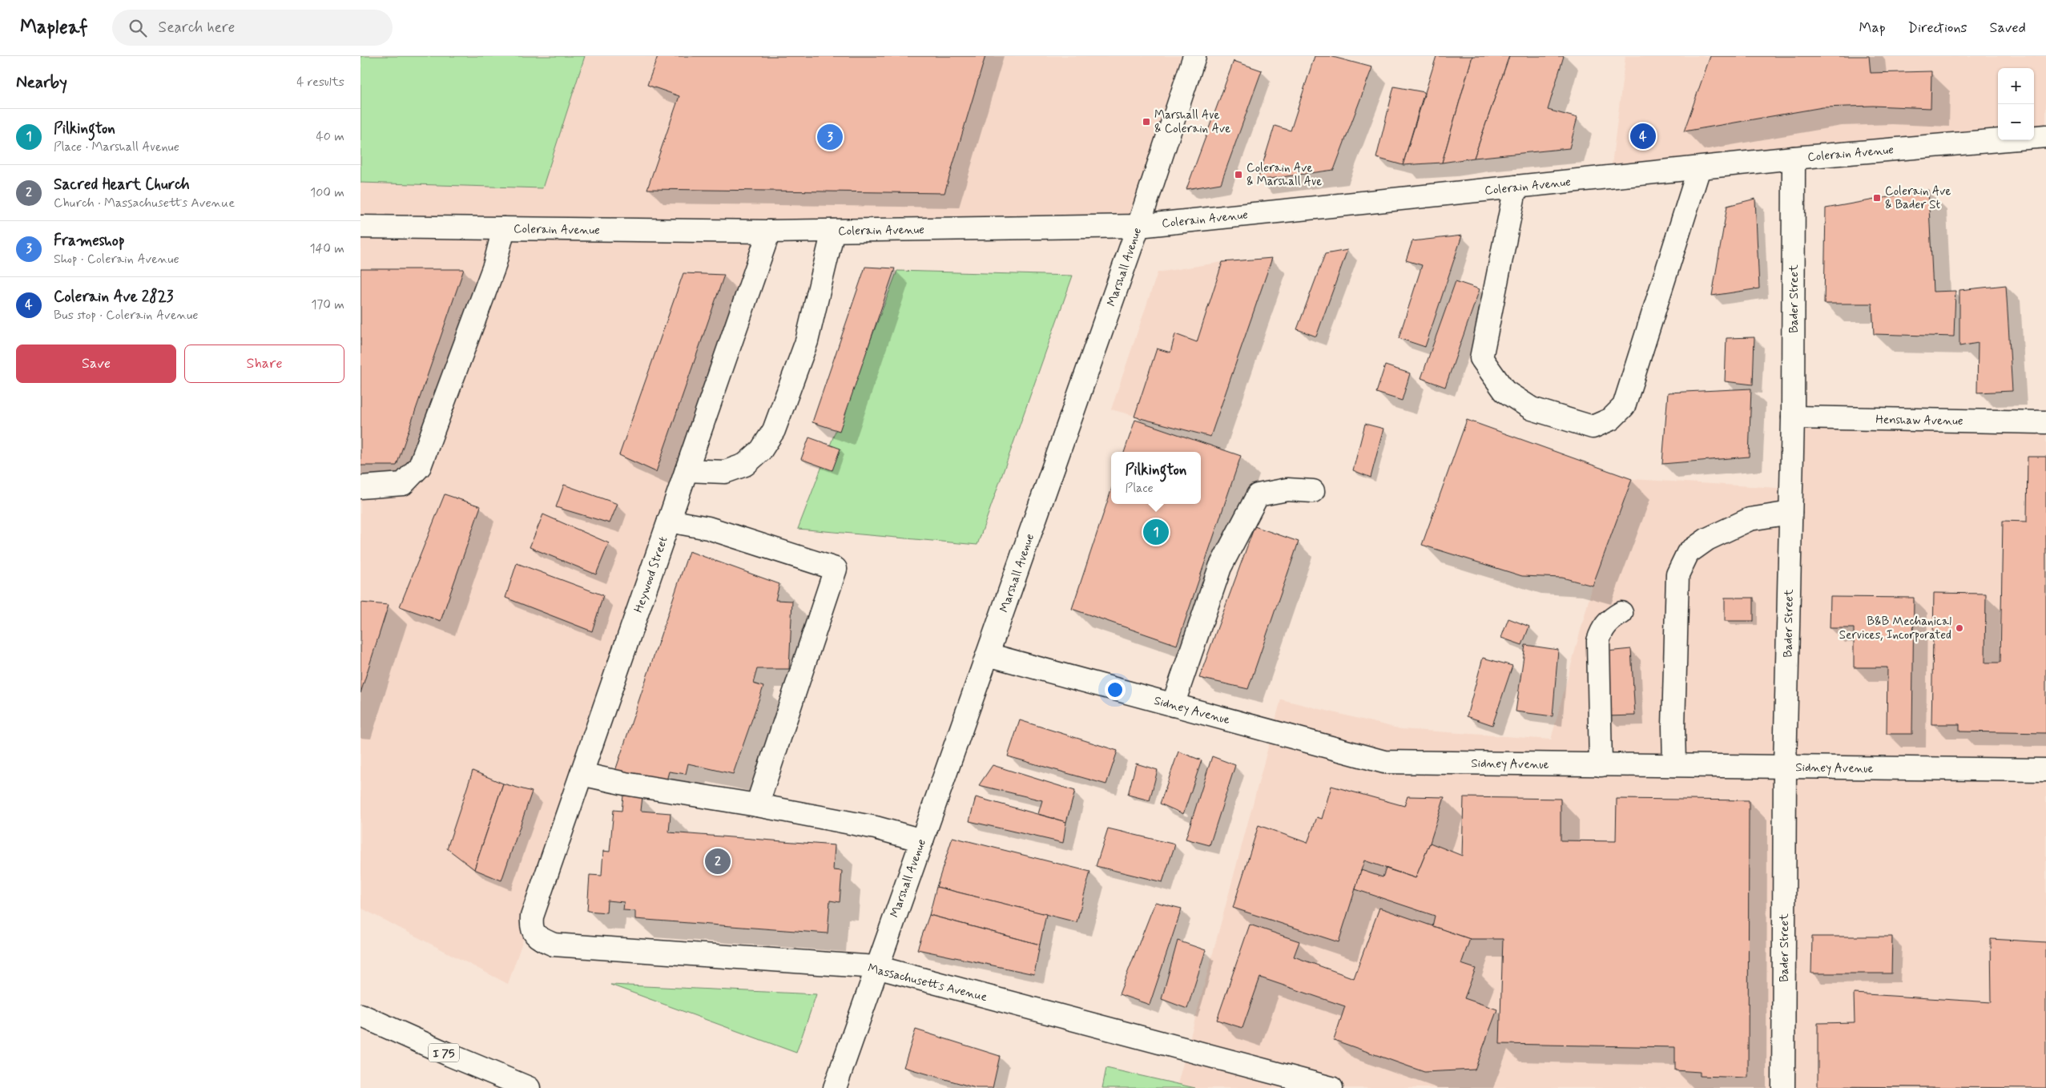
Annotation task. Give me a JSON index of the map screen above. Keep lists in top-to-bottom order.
{
  "streets": {
    "main road": [
      "Colerain Avenue",
      "Marshall Avenue",
      "Bader Street",
      "Henshaw Avenue",
      "Heywood Street",
      "Sidney Avenue",
      "Massachusetts Avenue",
      "I 75"
    ]
  },
  "crossings": [
    ["Colerain Avenue", "Marshall Avenue"],
    ["Colerain Avenue", "Bader Street"],
    ["Colerain Avenue", "Heywood Street"],
    ["Marshall Avenue", "Sidney Avenue"],
    ["Marshall Avenue", "Massachusetts Avenue"],
    ["Bader Street", "Henshaw Avenue"],
    ["Bader Street", "Sidney Avenue"],
    ["Heywood Street", "Massachusetts Avenue"]
  ],
  "places": {
    "transit": ["Marshall Ave & Colerain Ave", "Colerain Ave & Marshall Ave", "Colerain Ave & Bader St"],
    "other": ["B&B Mechanical Services, Incorporated"]
  },
  "page": {
    "header": "Mapleaf",
    "search": "Search here",
    "nav": ["Map", "Directions", "Saved"],
    "heading": ["Nearby", "4 results"],
    "map_buttons": ["+", "−"],
    "list": [
      {
        "mark": "1",
        "name": "Pilkington",
        "note": "Place · Marshall Avenue",
        "value": "40 m"
      },
      {
        "mark": "2",
        "name": "Sacred Heart Church",
        "note": "Church · Massachusetts Avenue",
        "value": "100 m"
      },
      {
        "mark": "3",
        "name": "Frameshop",
        "note": "Shop · Colerain Avenue",
        "value": "140 m"
      },
      {
        "mark": "4",
        "name": "Colerain Ave 2823",
        "note": "Bus stop · Colerain Avenue",
        "value": "170 m"
      }
    ],
    "pins": [
      "4",
      "3",
      "1",
      "2"
    ],
    "buttons": ["Save", "Share"],
    "popup": ["Pilkington", "Place"]
  }
}
